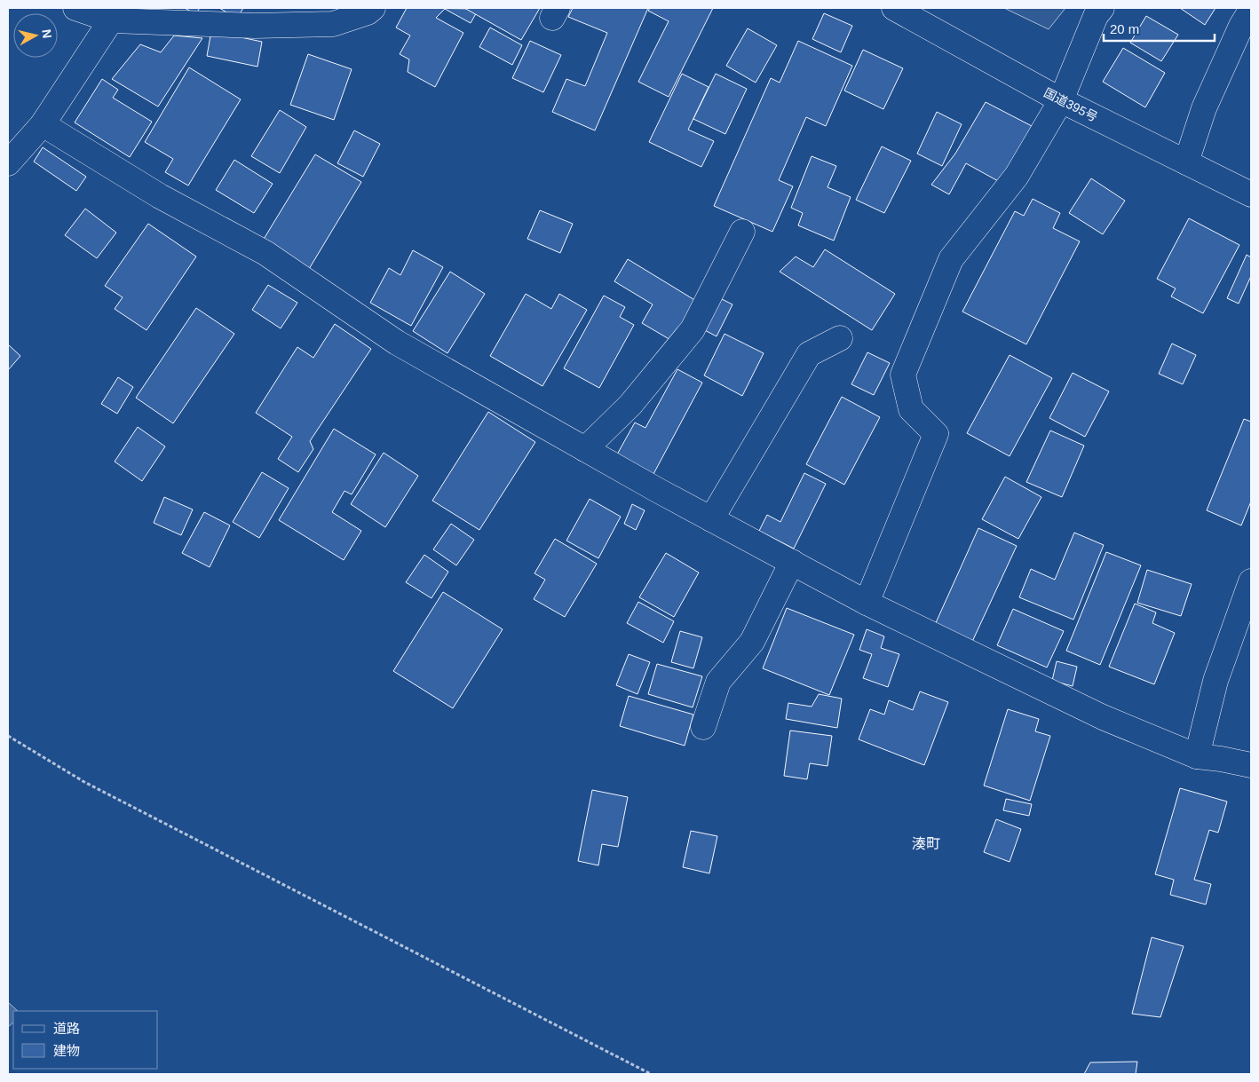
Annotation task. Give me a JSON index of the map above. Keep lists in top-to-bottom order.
{
  "streets": {
    "main road": ["国道395号"]
  },
  "districts": ["湊町"],
  "legend": ["道路", "建物"],
  "scale_bar": "20 m",
  "north": "right"
}
